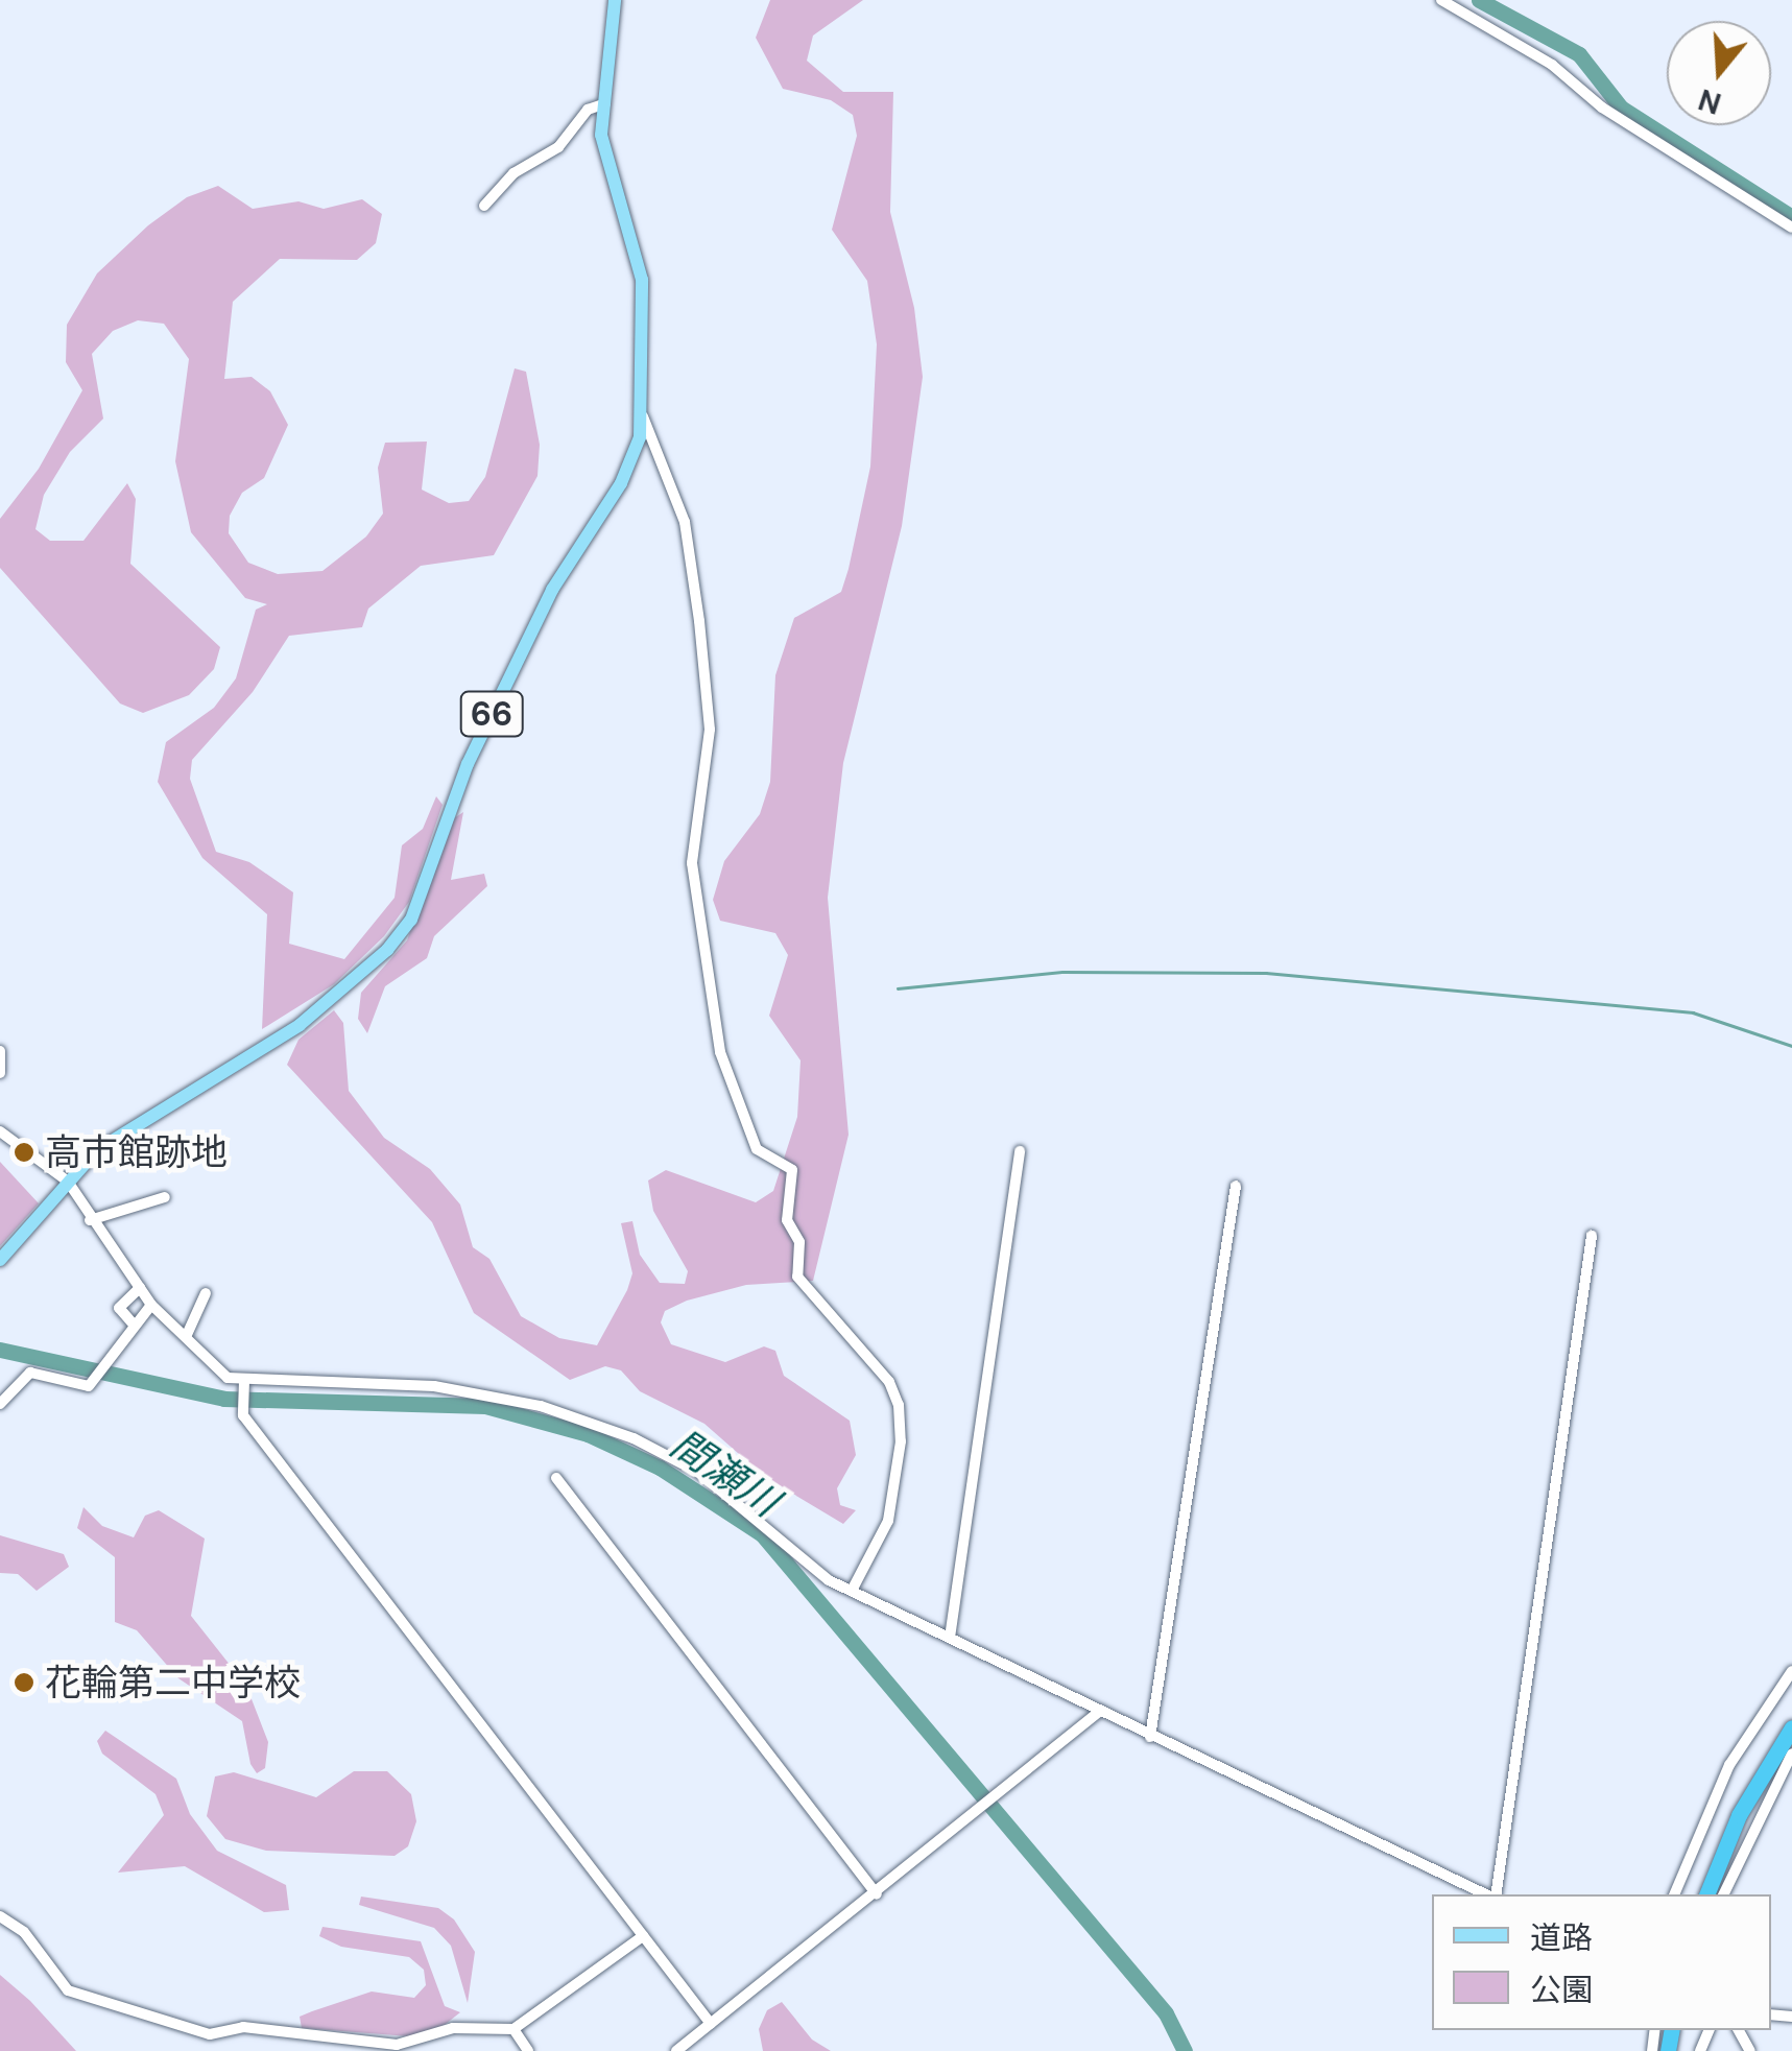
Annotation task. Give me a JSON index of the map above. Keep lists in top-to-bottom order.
{
  "streets": {
    "main road": ["66"]
  },
  "water": ["間瀬川"],
  "places": ["高市館跡地", "花輪第二中学校"],
  "legend": ["道路", "公園"],
  "north": "bottom"
}
